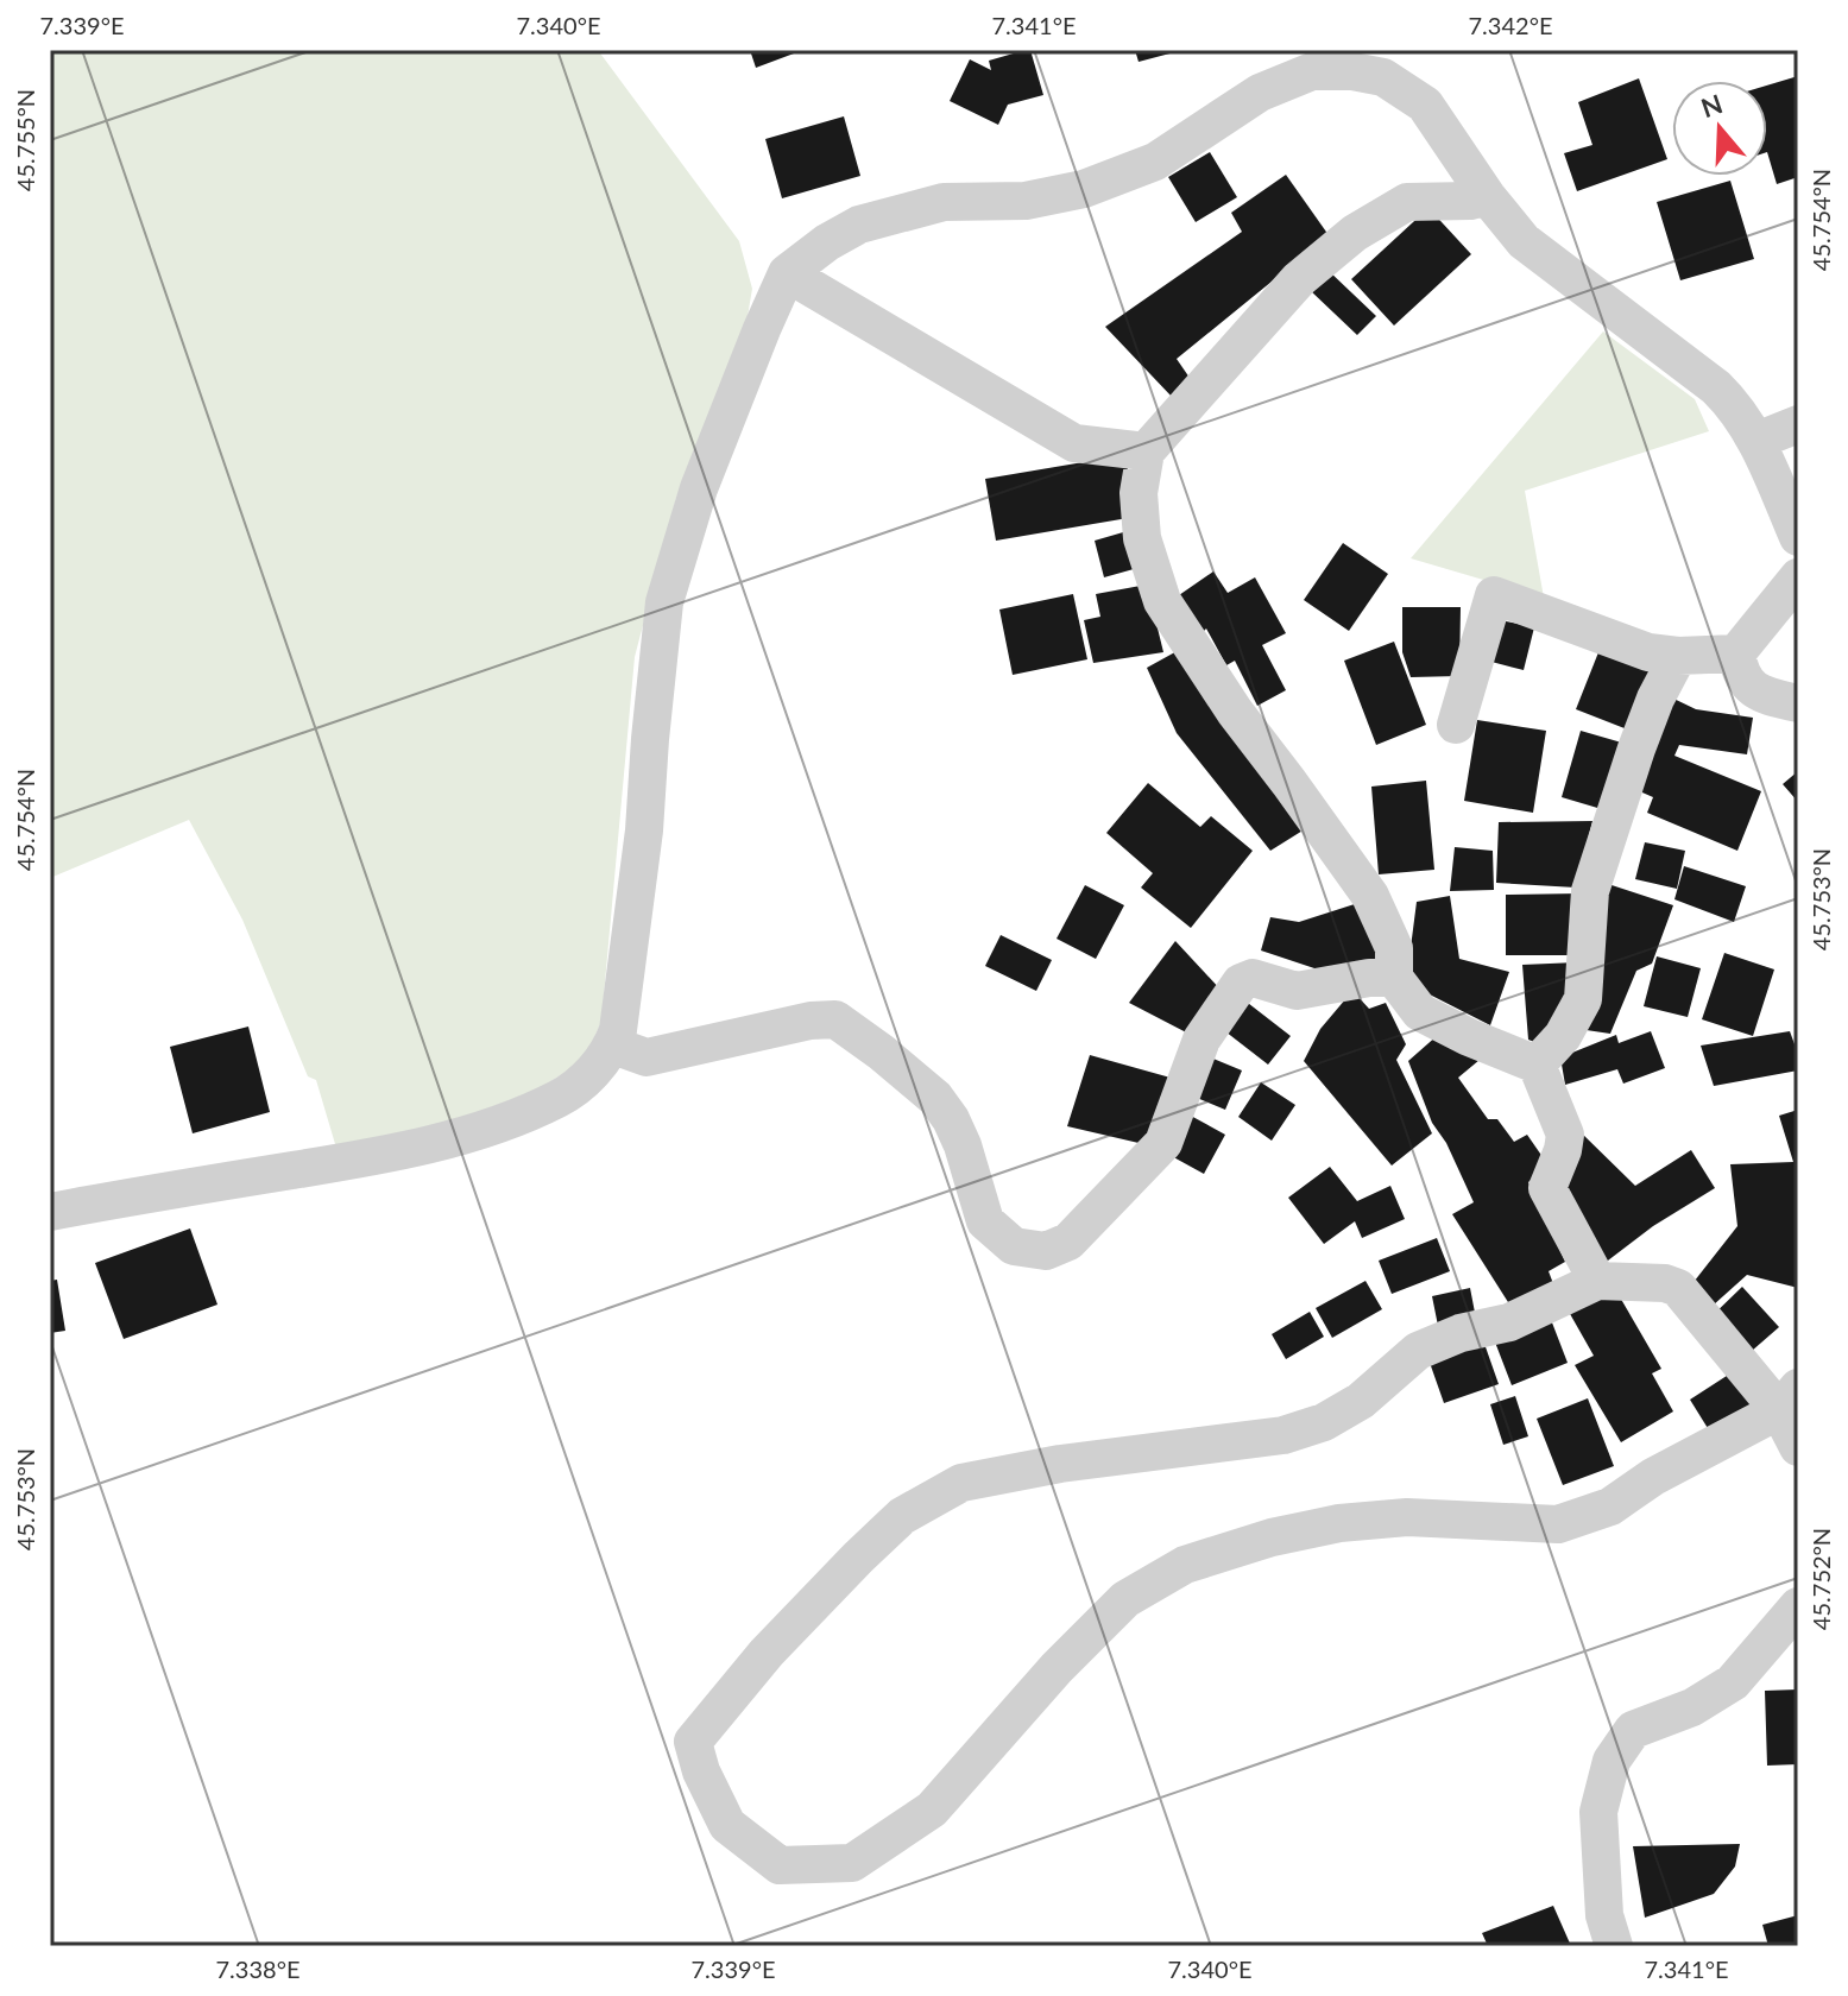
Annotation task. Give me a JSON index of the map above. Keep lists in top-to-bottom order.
{
  "north": "top",
  "coordinates": [
    "7.339°E",
    "7.340°E",
    "7.341°E",
    "7.342°E",
    "45.755°N",
    "45.754°N",
    "45.753°N",
    "45.752°N",
    "7.338°E"
  ]
}
